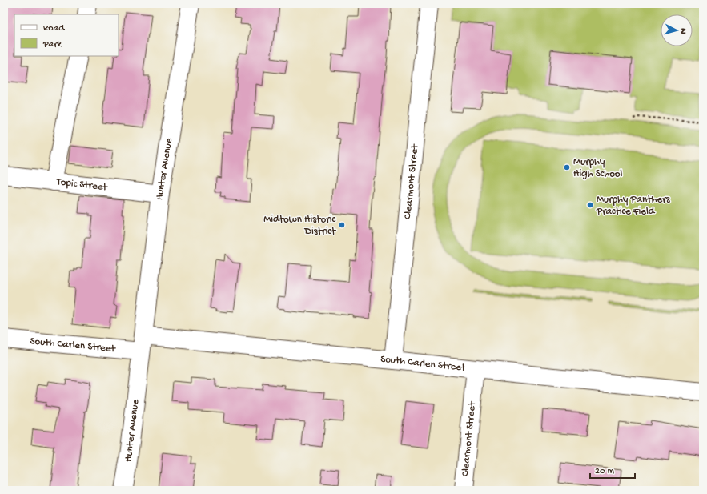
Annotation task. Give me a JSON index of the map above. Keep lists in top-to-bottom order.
{
  "streets": {
    "street": [
      "Hunter Avenue",
      "Clearmont Street",
      "Topic Street",
      "South Carlen Street"
    ]
  },
  "crossings": [
    ["Hunter Avenue", "Topic Street"],
    ["Hunter Avenue", "South Carlen Street"],
    ["Clearmont Street", "South Carlen Street"]
  ],
  "places": ["Murphy High School", "Murphy Panthers Practice Field", "Midtown Historic District"],
  "legend": ["Road", "Park"],
  "scale_bar": "20 m",
  "north": "right"
}
